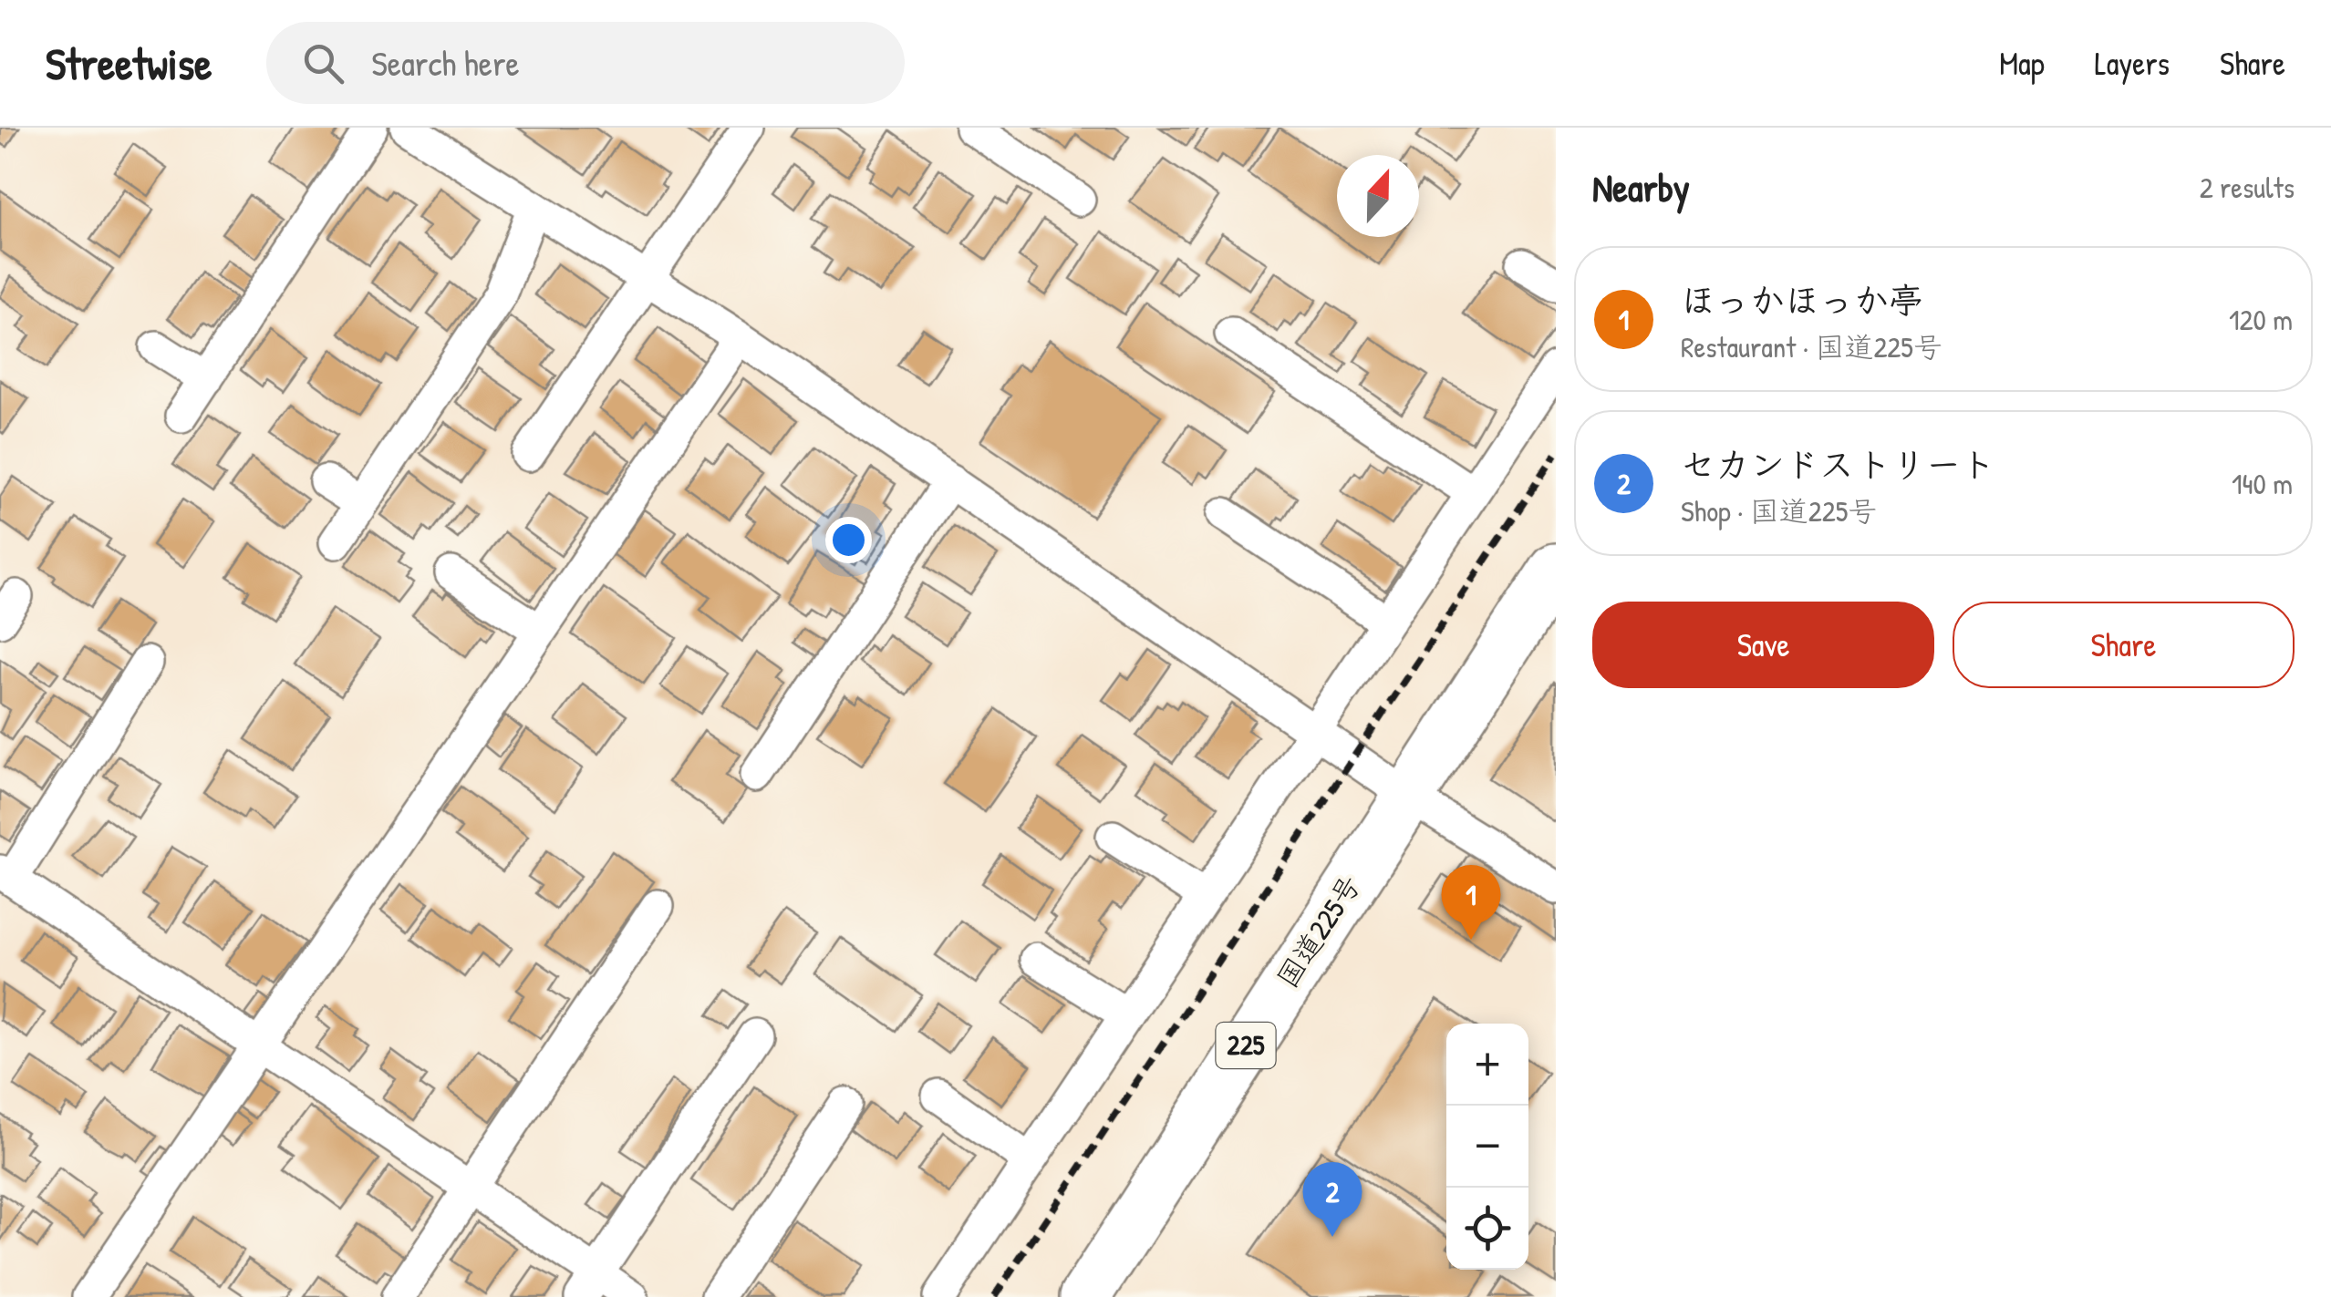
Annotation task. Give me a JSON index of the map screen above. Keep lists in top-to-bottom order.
{
  "streets": {
    "highway": ["国道225号", "225"]
  },
  "north": "top",
  "page": {
    "header": "Streetwise",
    "search": "Search here",
    "nav": ["Map", "Layers", "Share"],
    "heading": ["Nearby", "2 results"],
    "list": [
      {
        "mark": "1",
        "name": "ほっかほっか亭",
        "note": "Restaurant · 国道225号",
        "value": "120 m"
      },
      {
        "mark": "2",
        "name": "セカンドストリート",
        "note": "Shop · 国道225号",
        "value": "140 m"
      }
    ],
    "buttons": ["Save", "Share"],
    "pins": ["1", "2"],
    "map_buttons": ["+", "−"]
  }
}
